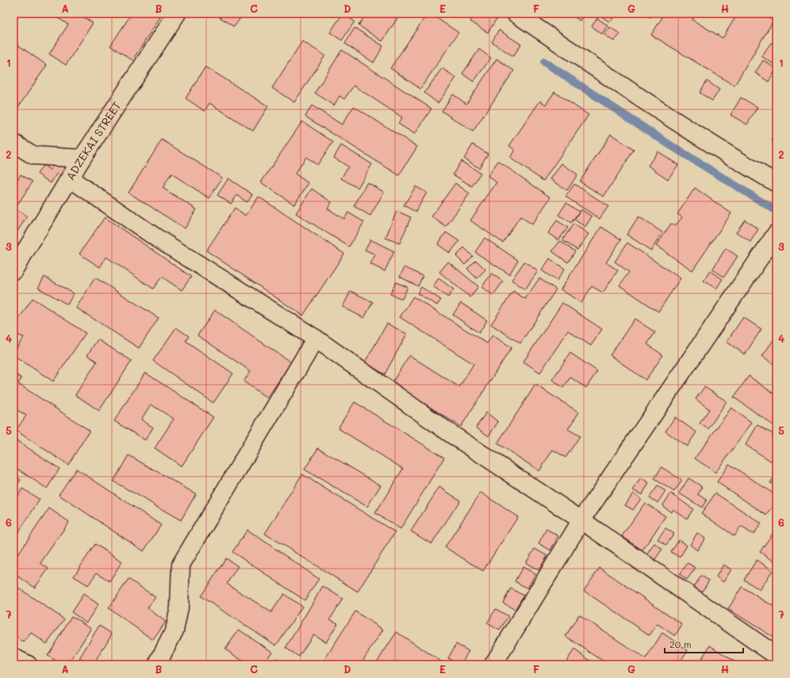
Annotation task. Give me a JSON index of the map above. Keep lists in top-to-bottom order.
{
  "streets": {
    "street": ["ADZEKAI STREET"]
  },
  "scale_bar": "20 m",
  "grid": {
    "columns": [
      "A",
      "B",
      "C",
      "D",
      "E",
      "F",
      "G",
      "H"
    ],
    "rows": [
      "1",
      "2",
      "3",
      "4",
      "5",
      "6",
      "7"
    ]
  }
}
